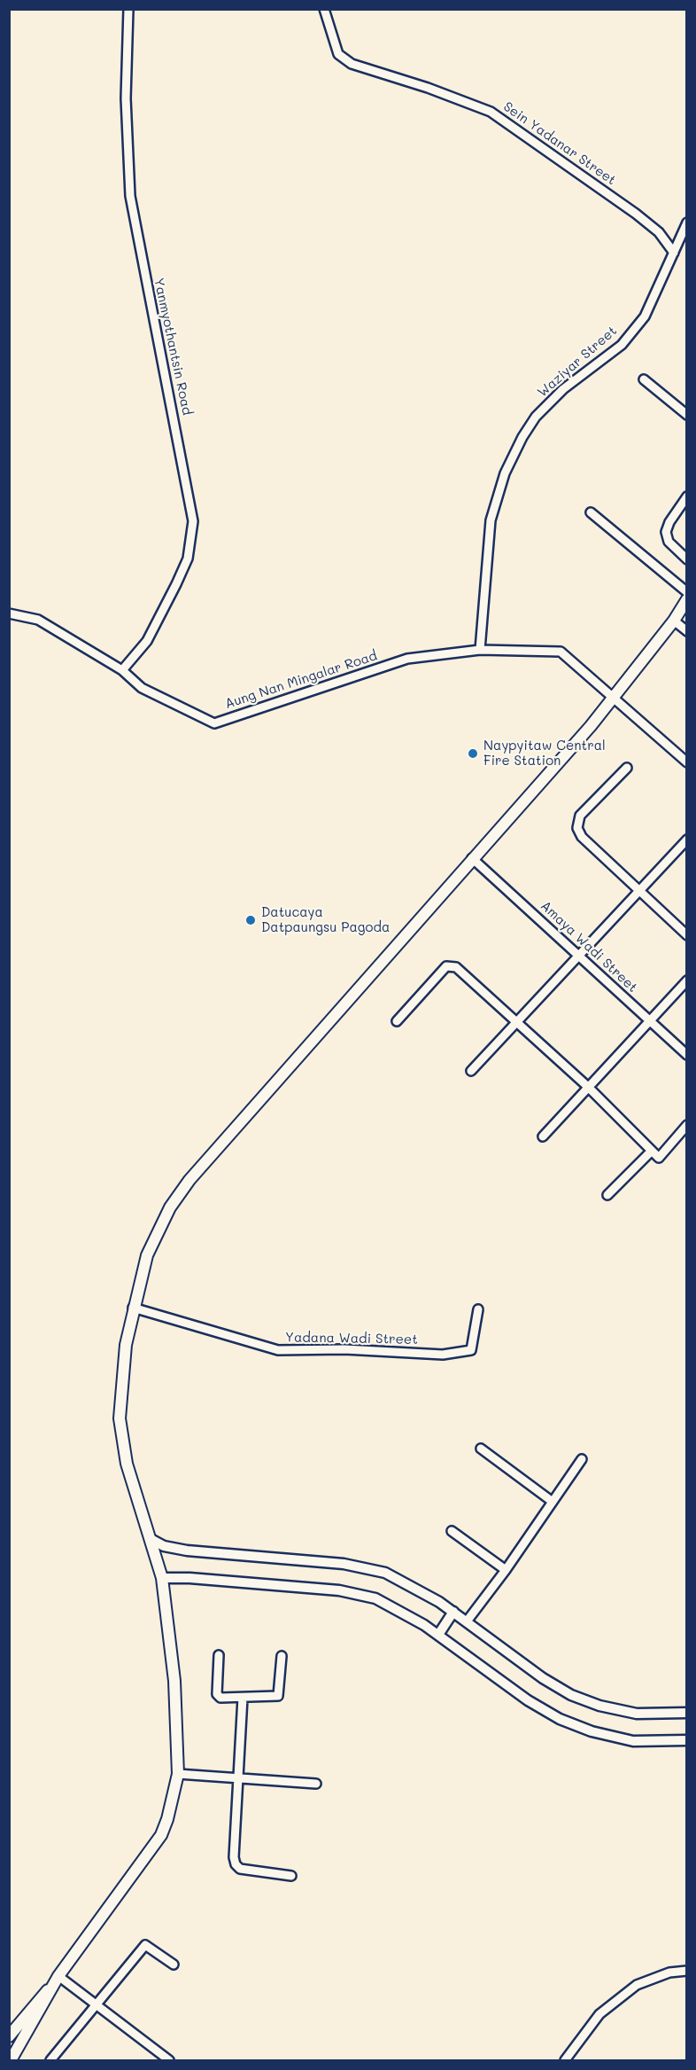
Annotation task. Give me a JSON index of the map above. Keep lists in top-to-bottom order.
{
  "streets": {
    "street": [
      "Sein Yadanar Street",
      "Yanmyothantsin Road",
      "Waziyar Street",
      "Aung Nan Mingalar Road",
      "Amaya Wadi Street",
      "Yadana Wadi Street"
    ]
  },
  "crossings": [
    ["Sein Yadanar Street", "Waziyar Street"],
    ["Yanmyothantsin Road", "Aung Nan Mingalar Road"],
    ["Waziyar Street", "Aung Nan Mingalar Road"]
  ],
  "places": ["Naypyitaw Central Fire Station", "Datucaya Datpaungsu Pagoda"]
}
